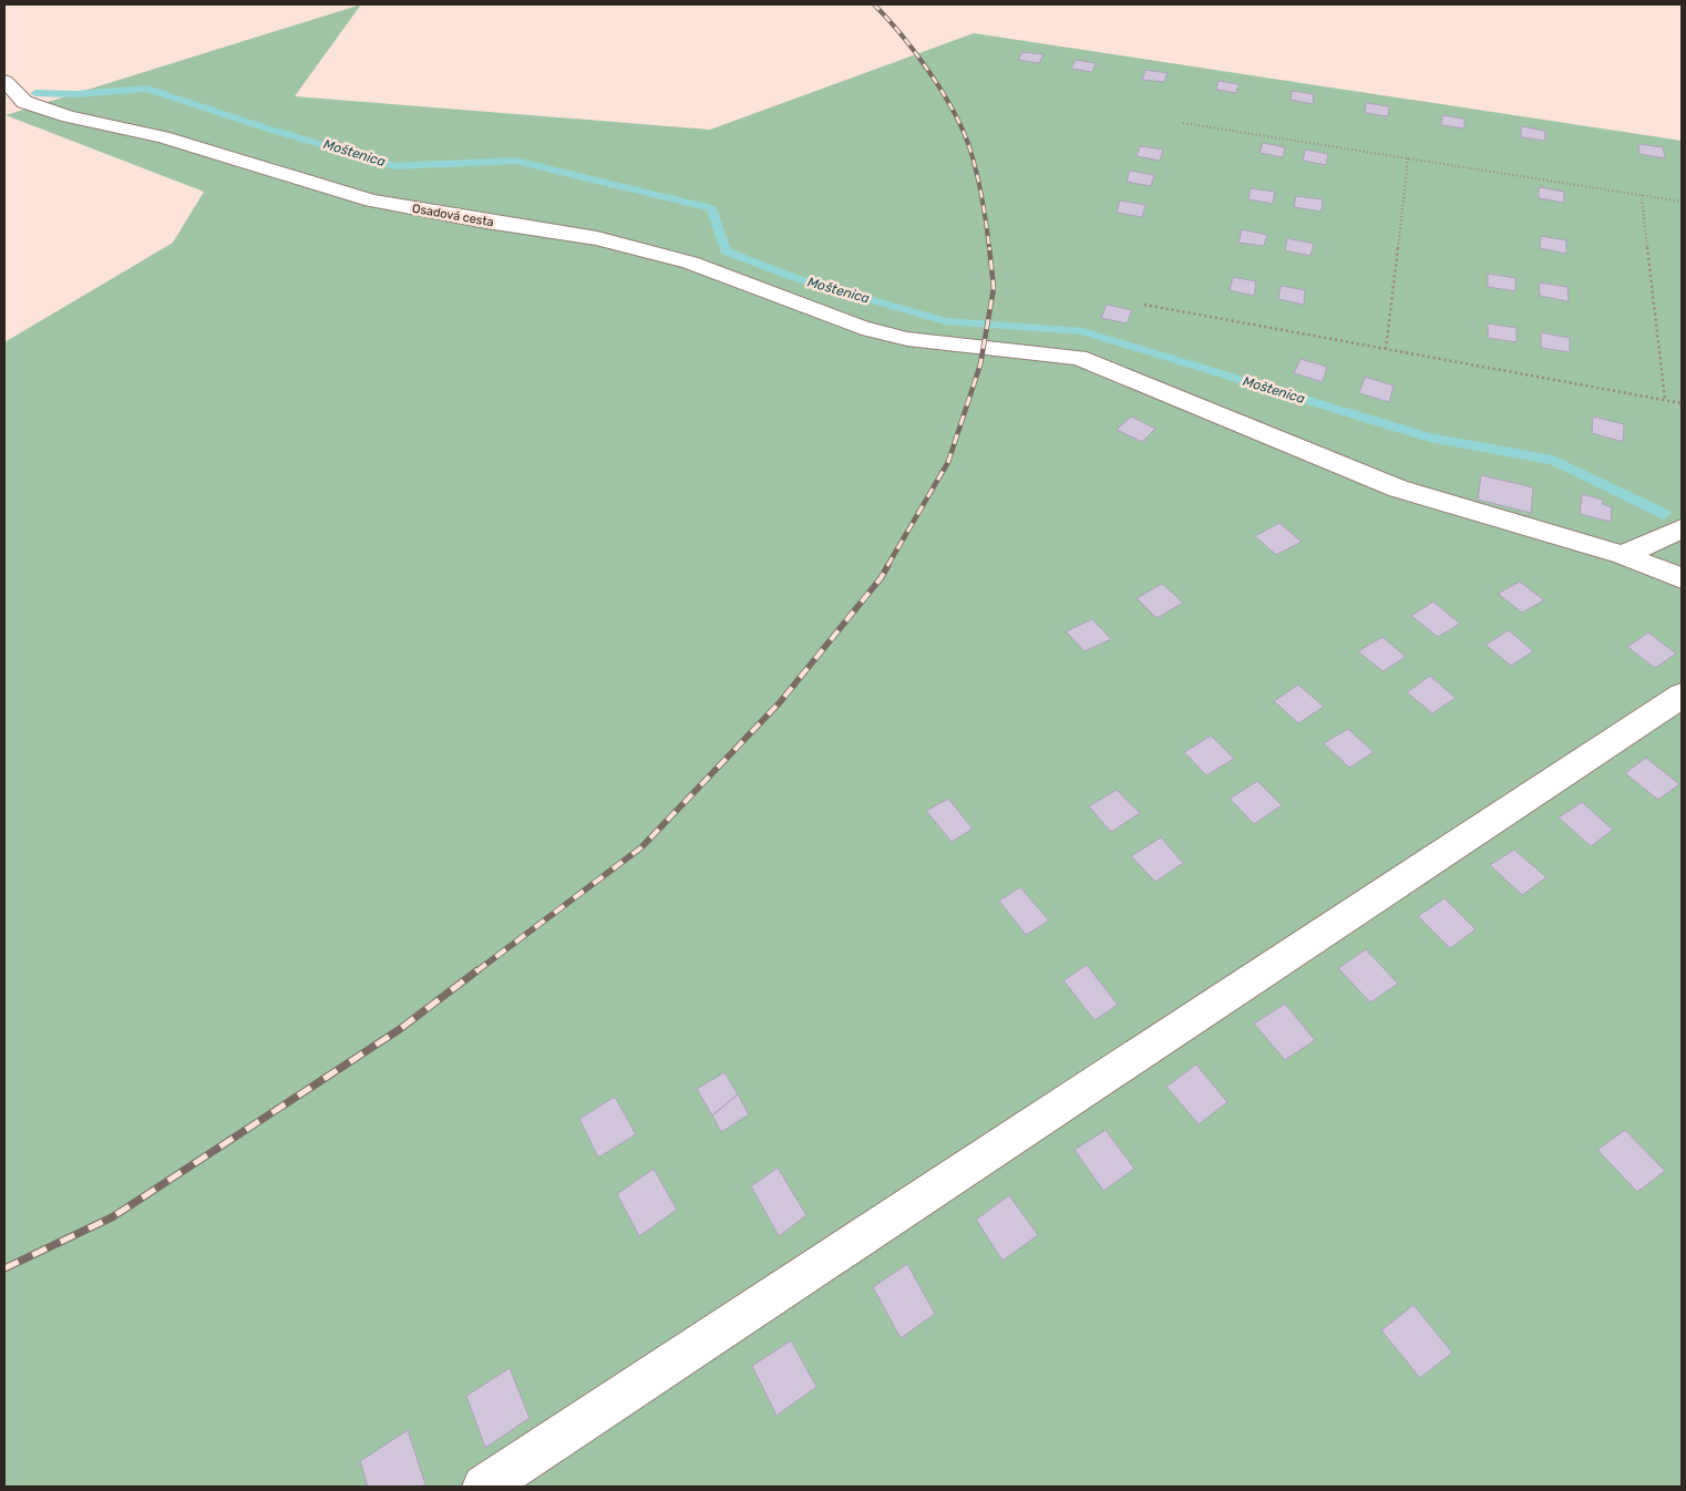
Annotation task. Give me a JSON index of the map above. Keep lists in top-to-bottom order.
{
  "streets": {
    "lane": ["Osadová cesta"]
  },
  "water": ["Moštenica"]
}
